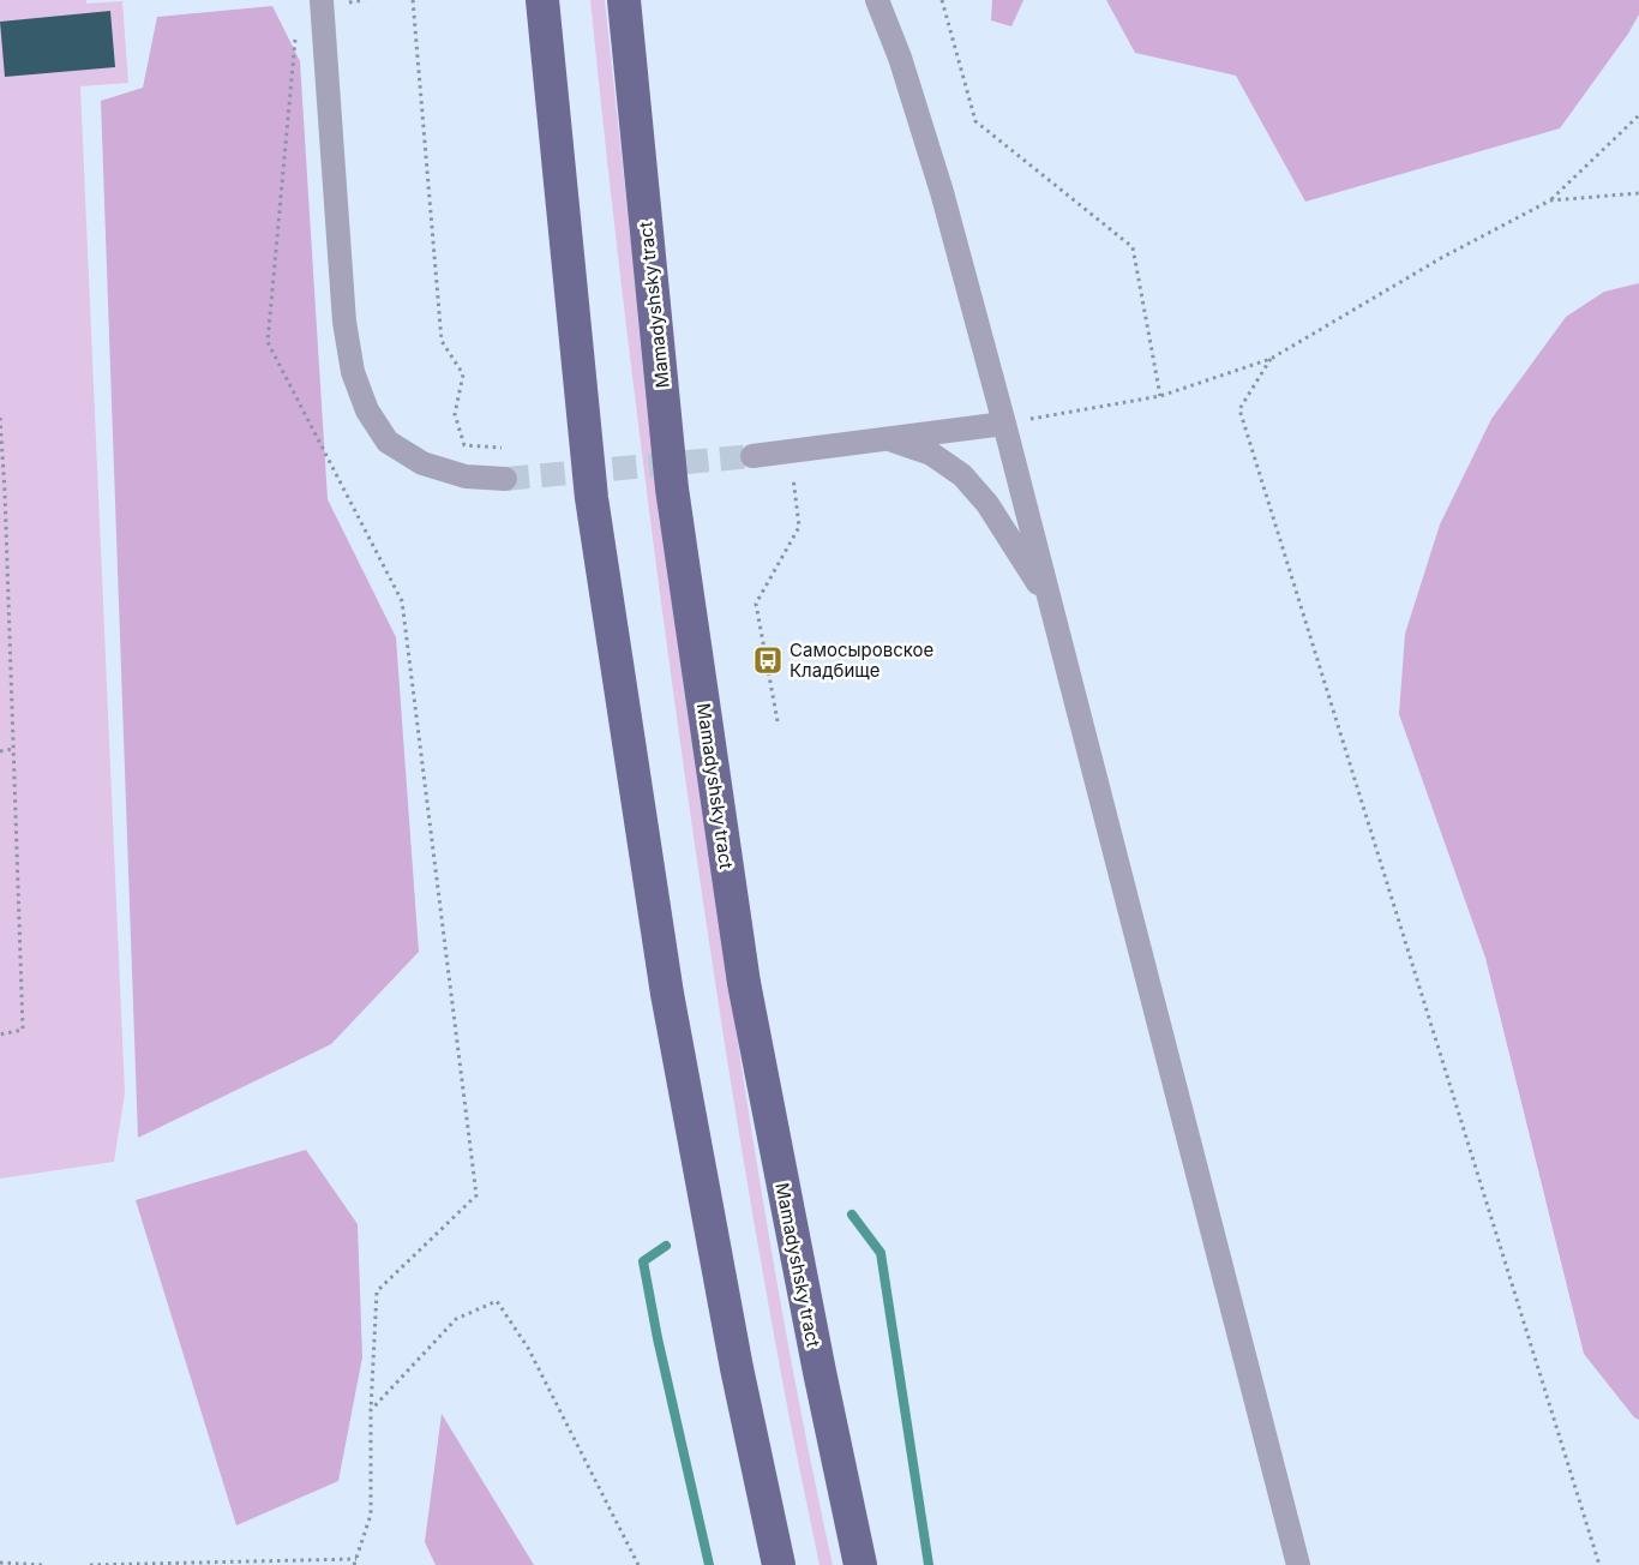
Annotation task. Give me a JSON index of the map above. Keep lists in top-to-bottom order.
{
  "streets": {
    "main road": ["Mamadyshsky tract"]
  },
  "places": {
    "bus stop": ["Самосыровское Кладбище"]
  }
}
